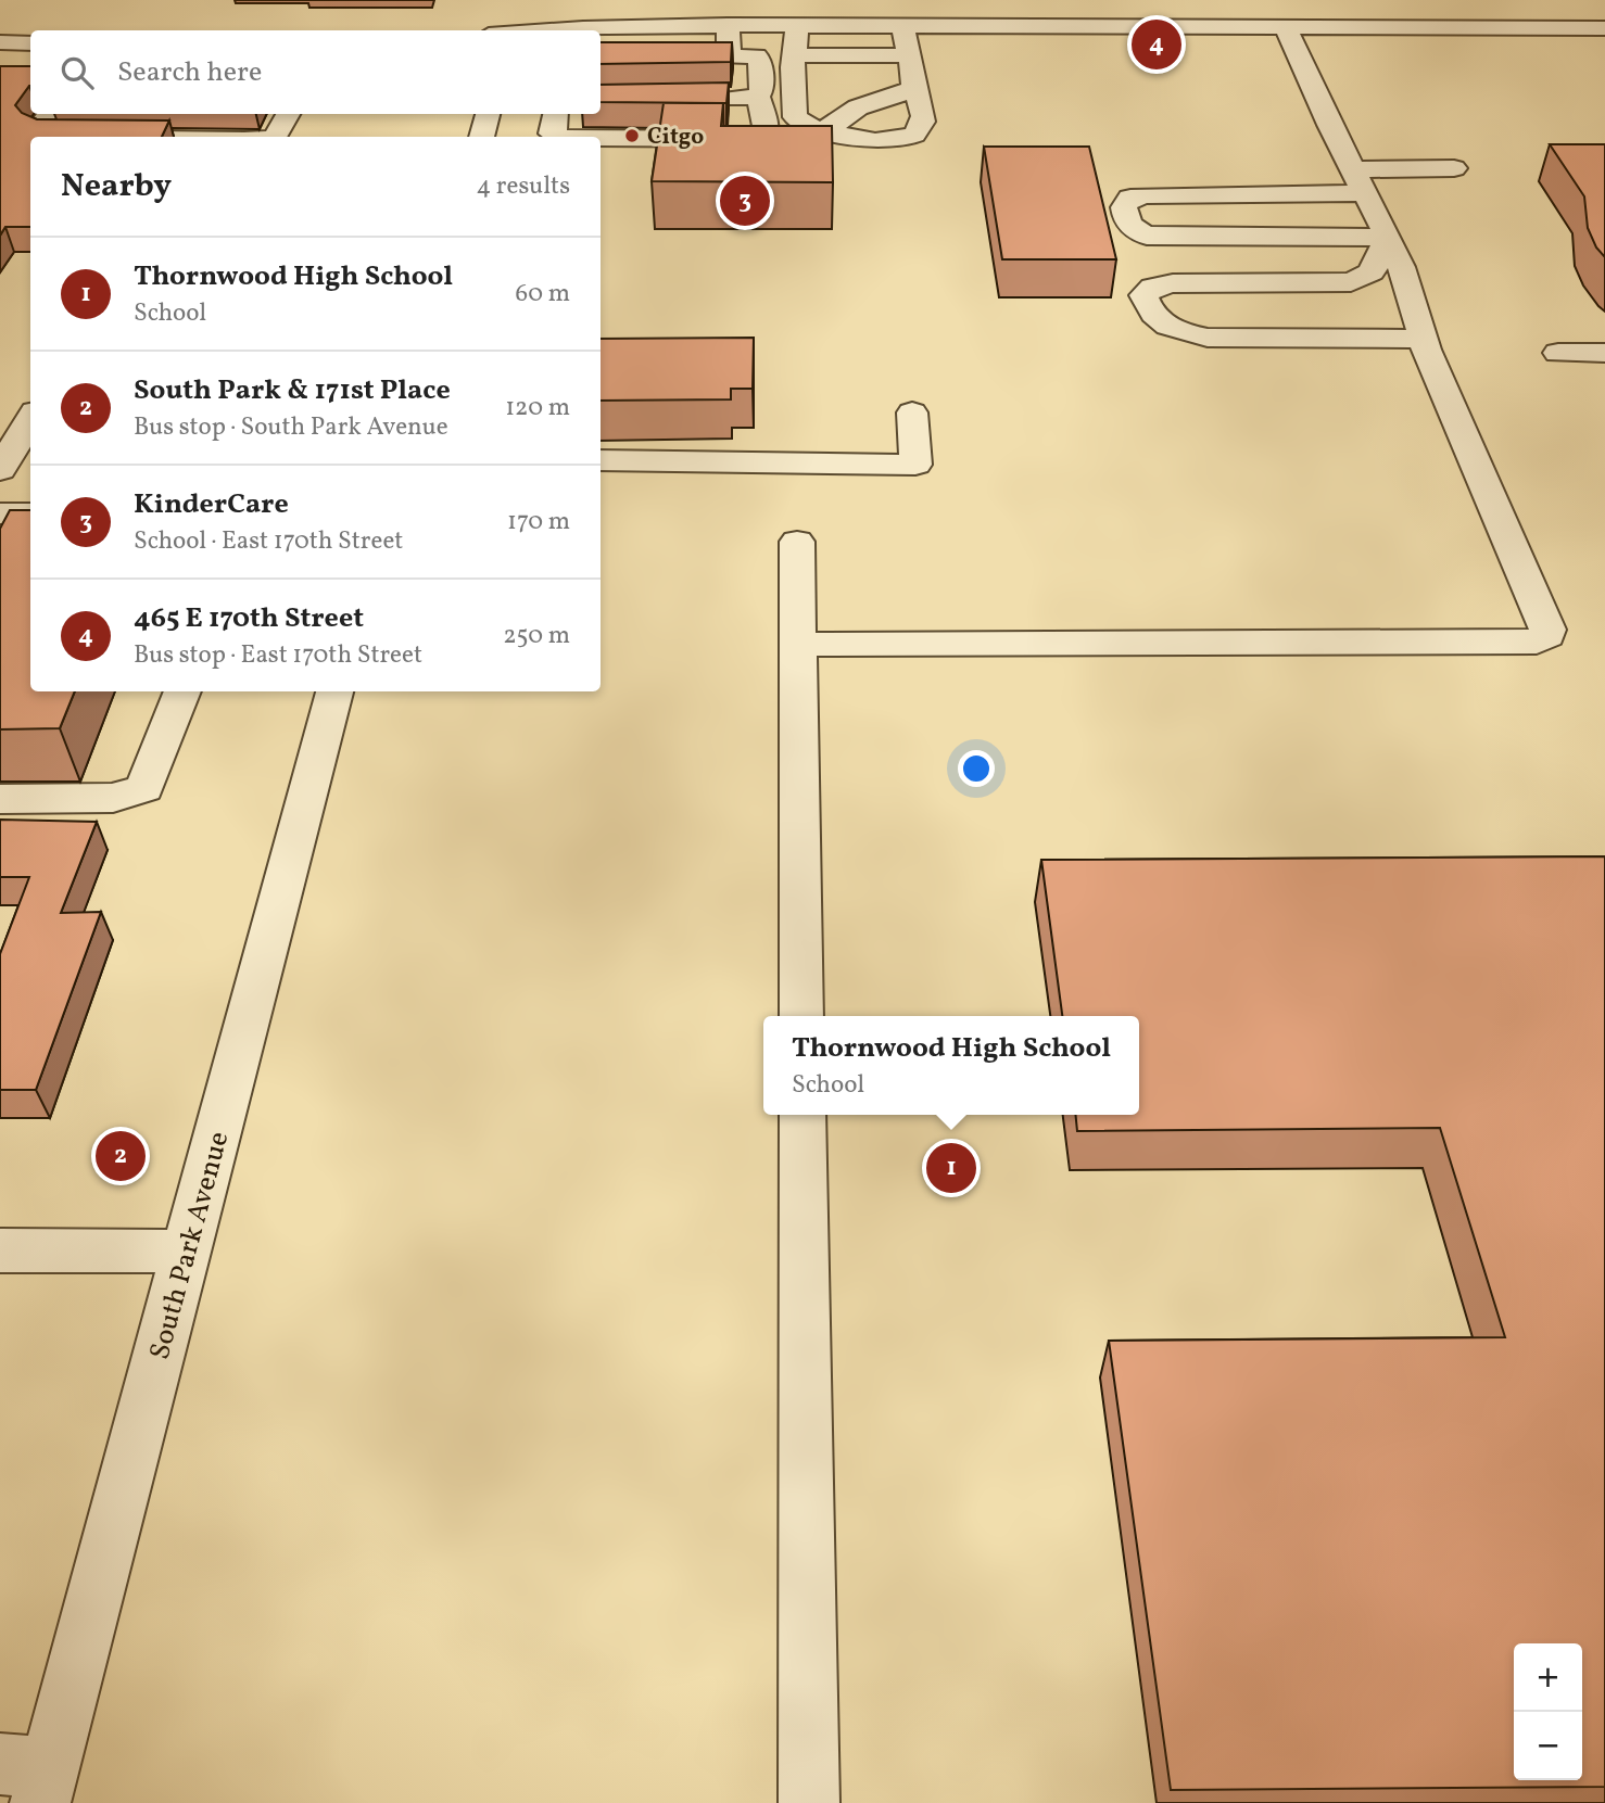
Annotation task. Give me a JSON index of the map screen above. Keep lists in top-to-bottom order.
{
  "streets": {
    "street": ["South Park Avenue"]
  },
  "places": ["Citgo"],
  "page": {
    "pins": [
      "4",
      "3",
      "2",
      "1"
    ],
    "search": "Search here",
    "heading": ["Nearby", "4 results"],
    "list": [
      {
        "mark": "1",
        "name": "Thornwood High School",
        "note": "School",
        "value": "60 m"
      },
      {
        "mark": "2",
        "name": "South Park & 171st Place",
        "note": "Bus stop · South Park Avenue",
        "value": "120 m"
      },
      {
        "mark": "3",
        "name": "KinderCare",
        "note": "School · East 170th Street",
        "value": "170 m"
      },
      {
        "mark": "4",
        "name": "465 E 170th Street",
        "note": "Bus stop · East 170th Street",
        "value": "250 m"
      }
    ],
    "popup": ["Thornwood High School", "School"],
    "map_buttons": ["+", "−"]
  }
}
